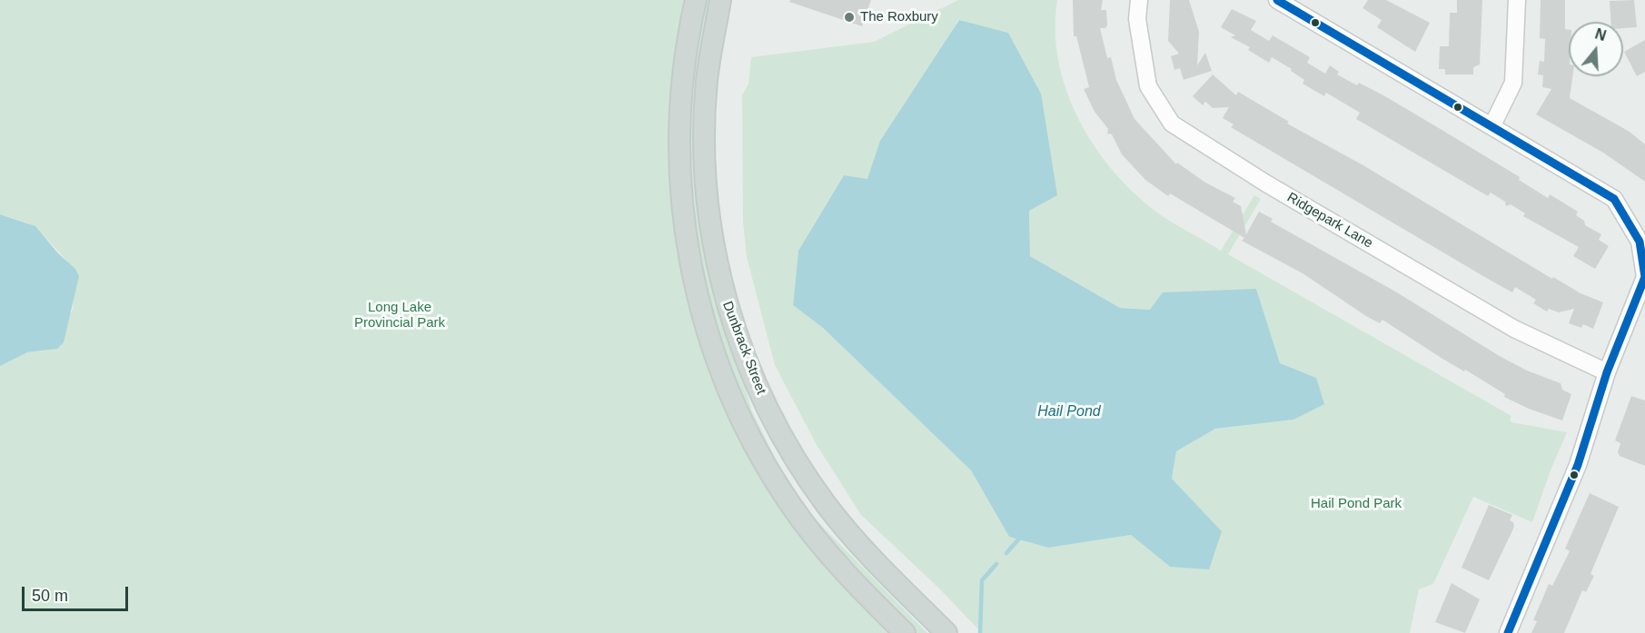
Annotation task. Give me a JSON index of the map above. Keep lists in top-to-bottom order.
{
  "streets": {
    "main road": ["Dunbrack Street"],
    "street": ["Ridgepark Lane"]
  },
  "water": ["Hail Pond"],
  "parks": ["Long Lake Provincial Park", "Hail Pond Park"],
  "places": ["The Roxbury"],
  "scale_bar": "50 m",
  "north": "top"
}
